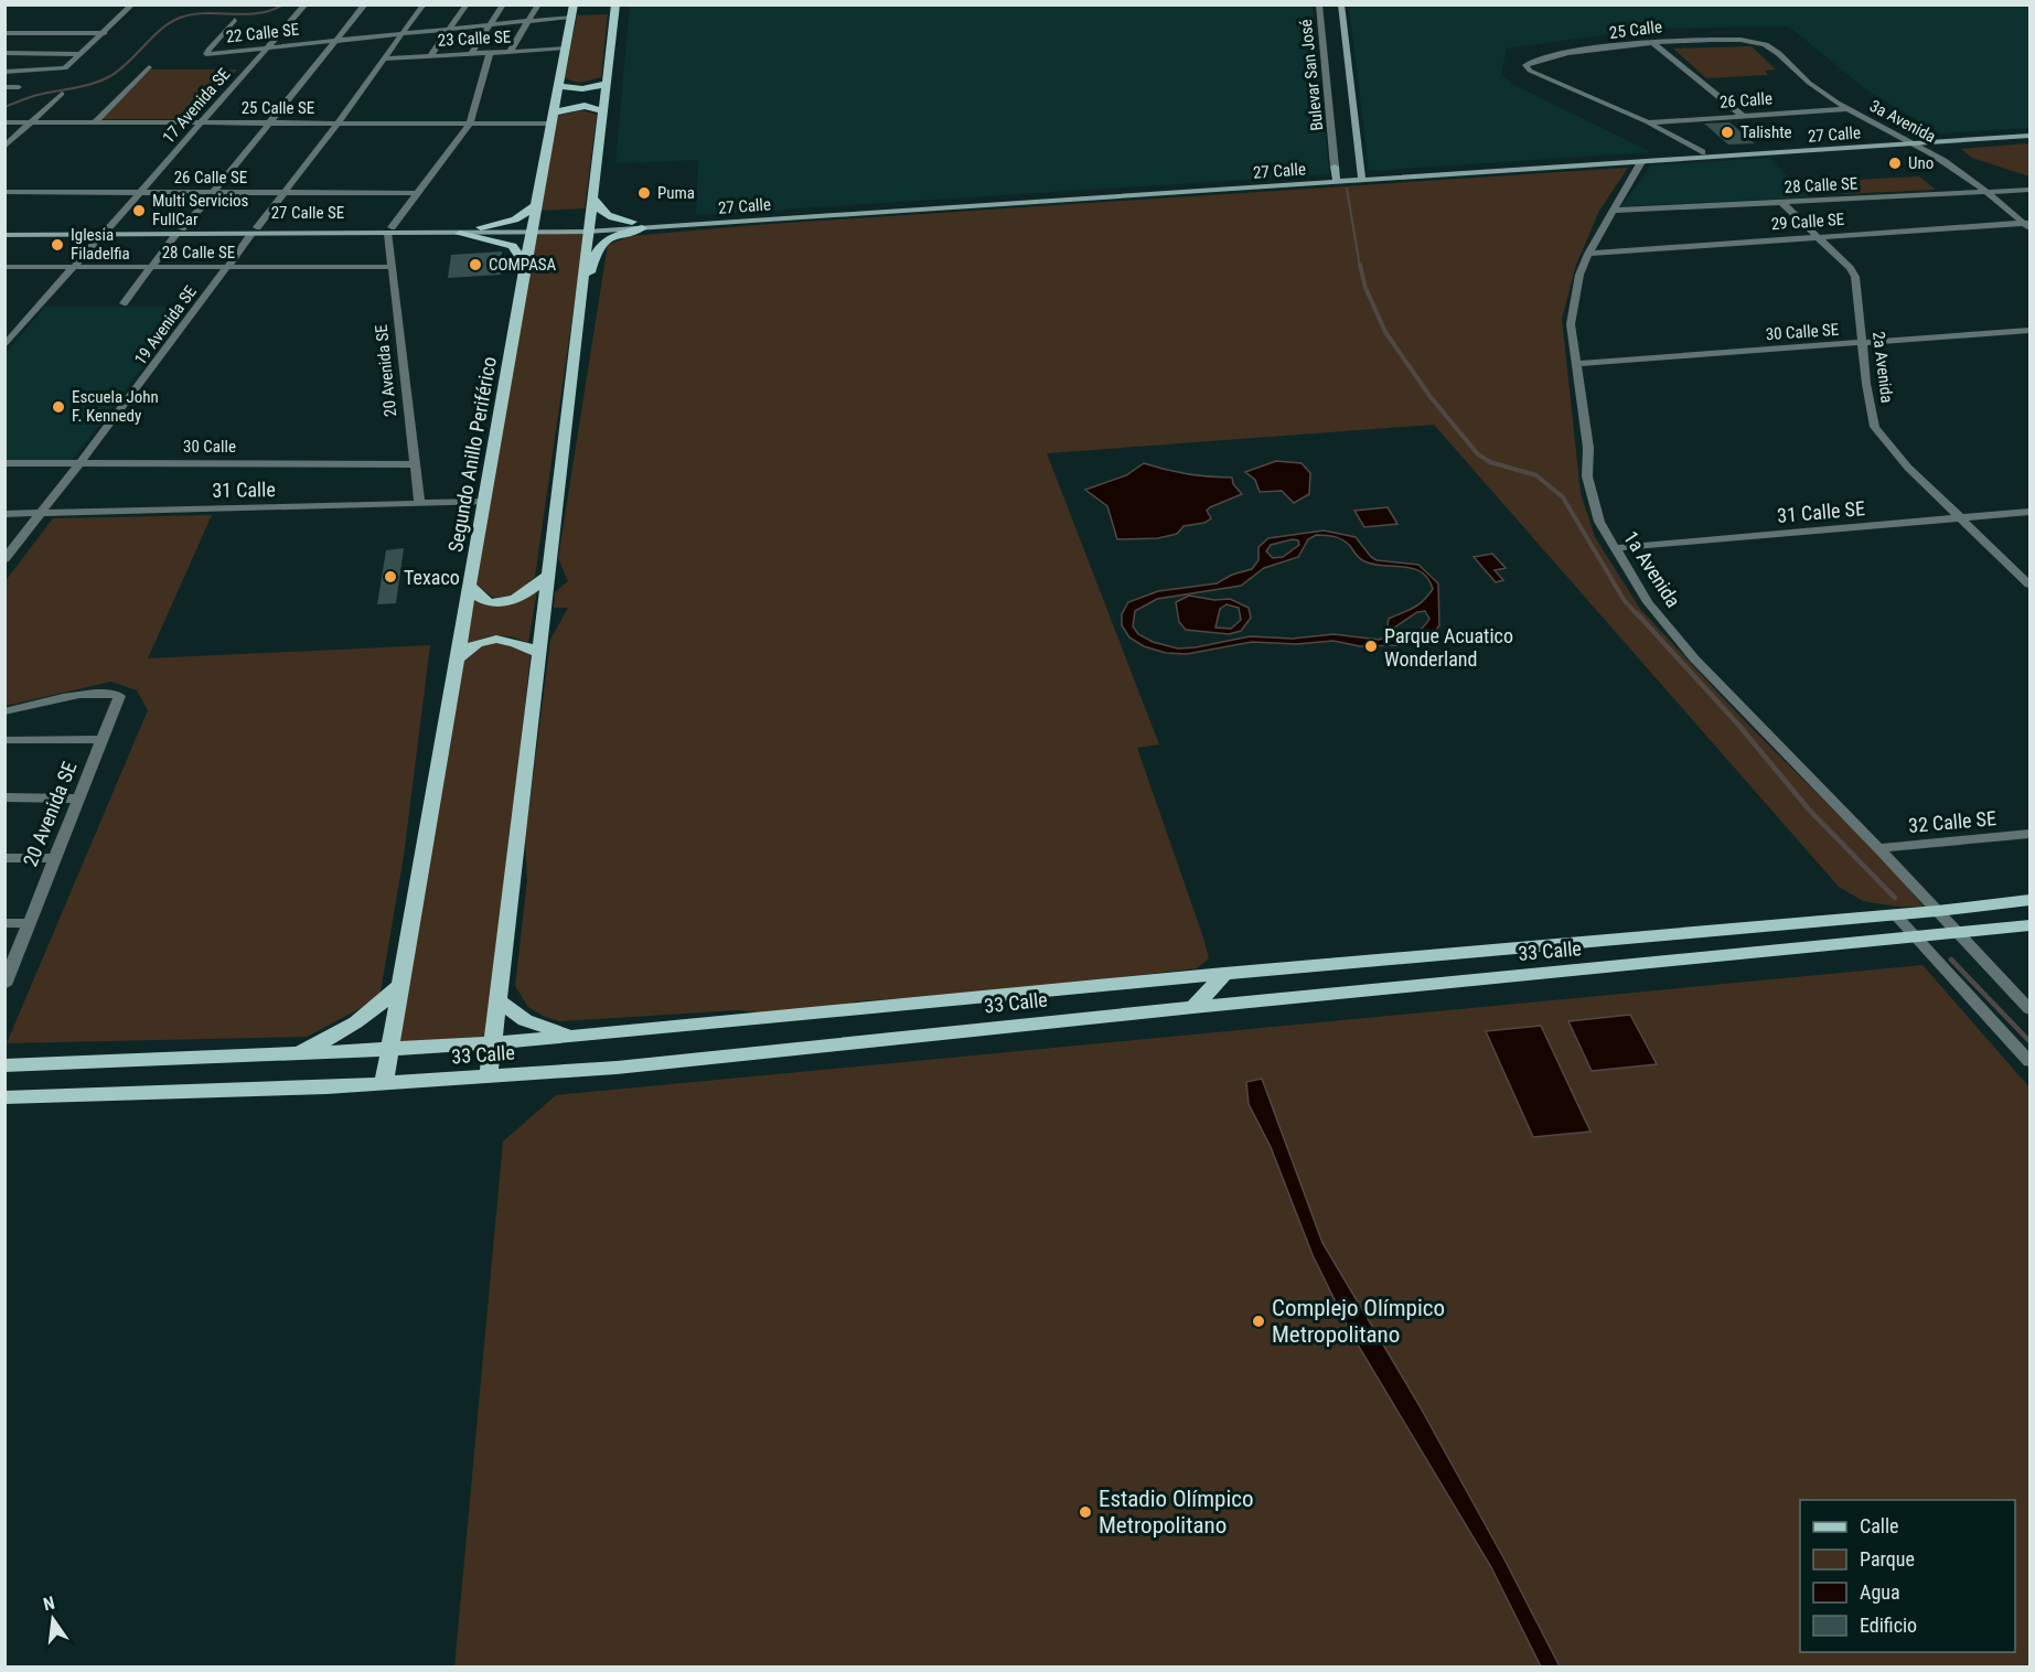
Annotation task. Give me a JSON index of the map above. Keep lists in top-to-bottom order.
{
  "streets": {
    "main road": [
      "Bulevar San José",
      "27 Calle",
      "27 Calle SE",
      "Segundo Anillo Periférico",
      "33 Calle"
    ],
    "street": [
      "25 Calle",
      "22 Calle SE",
      "23 Calle SE",
      "26 Calle",
      "17 Avenida SE",
      "25 Calle SE",
      "3a Avenida",
      "26 Calle SE",
      "28 Calle SE",
      "29 Calle SE",
      "19 Avenida SE",
      "30 Calle SE",
      "2a Avenida",
      "20 Avenida SE",
      "30 Calle",
      "31 Calle",
      "31 Calle SE",
      "1a Avenida",
      "32 Calle SE"
    ]
  },
  "crossings": [
    ["25 Calle", "26 Calle"],
    ["25 Calle", "3a Avenida"],
    ["22 Calle SE", "17 Avenida SE"],
    ["22 Calle SE", "19 Avenida SE"],
    ["22 Calle SE", "Segundo Anillo Periférico"],
    ["23 Calle SE", "19 Avenida SE"],
    ["23 Calle SE", "Segundo Anillo Periférico"],
    ["Bulevar San José", "27 Calle"],
    ["26 Calle", "3a Avenida"],
    ["17 Avenida SE", "25 Calle SE"],
    ["17 Avenida SE", "26 Calle SE"],
    ["17 Avenida SE", "28 Calle SE"],
    ["17 Avenida SE", "27 Calle SE"],
    ["25 Calle SE", "19 Avenida SE"],
    ["25 Calle SE", "Segundo Anillo Periférico"],
    ["3a Avenida", "27 Calle"],
    ["3a Avenida", "28 Calle SE"],
    ["3a Avenida", "29 Calle SE"],
    ["27 Calle", "27 Calle SE"],
    ["27 Calle", "Segundo Anillo Periférico"],
    ["27 Calle", "1a Avenida"],
    ["26 Calle SE", "19 Avenida SE"],
    ["28 Calle SE", "19 Avenida SE"],
    ["28 Calle SE", "2a Avenida"],
    ["28 Calle SE", "20 Avenida SE"],
    ["28 Calle SE", "1a Avenida"],
    ["27 Calle SE", "19 Avenida SE"],
    ["27 Calle SE", "20 Avenida SE"],
    ["27 Calle SE", "Segundo Anillo Periférico"],
    ["29 Calle SE", "2a Avenida"],
    ["29 Calle SE", "1a Avenida"],
    ["19 Avenida SE", "30 Calle"],
    ["19 Avenida SE", "31 Calle"],
    ["30 Calle SE", "2a Avenida"],
    ["30 Calle SE", "1a Avenida"],
    ["2a Avenida", "31 Calle SE"],
    ["20 Avenida SE", "30 Calle"],
    ["20 Avenida SE", "31 Calle"],
    ["Segundo Anillo Periférico", "31 Calle"],
    ["Segundo Anillo Periférico", "33 Calle"],
    ["31 Calle SE", "1a Avenida"],
    ["1a Avenida", "32 Calle SE"],
    ["1a Avenida", "33 Calle"]
  ],
  "places": [
    "Talishte",
    "Uno",
    "Puma",
    "Multi Servicios FullCar",
    "Iglesia Filadelfia",
    "COMPASA",
    "Escuela John F. Kennedy",
    "Texaco",
    "Parque Acuatico Wonderland",
    "Complejo Olímpico Metropolitano",
    "Estadio Olímpico Metropolitano"
  ],
  "legend": [
    "Calle",
    "Parque",
    "Agua",
    "Edificio"
  ],
  "north": "top"
}
